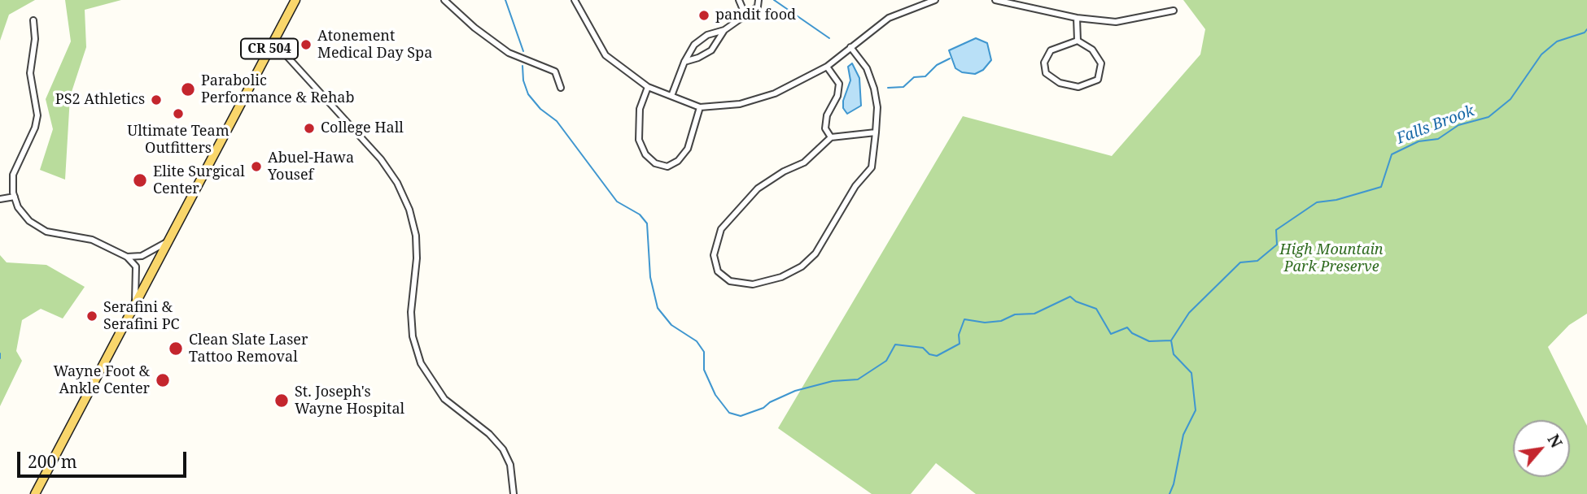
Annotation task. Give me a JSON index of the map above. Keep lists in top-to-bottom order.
{
  "streets": {
    "main road": ["CR 504"]
  },
  "water": ["Falls Brook"],
  "parks": ["High Mountain Park Preserve"],
  "places": [
    "pandit food",
    "Atonement Medical Day Spa",
    "Parabolic Performance & Rehab",
    "PS2 Athletics",
    "Ultimate Team Outfitters",
    "College Hall",
    "Abuel-Hawa Yousef",
    "Elite Surgical Center",
    "Serafini & Serafini PC",
    "Clean Slate Laser Tattoo Removal",
    "Wayne Foot & Ankle Center",
    "St. Joseph's Wayne Hospital"
  ],
  "scale_bar": "200 m",
  "north": "top right"
}
